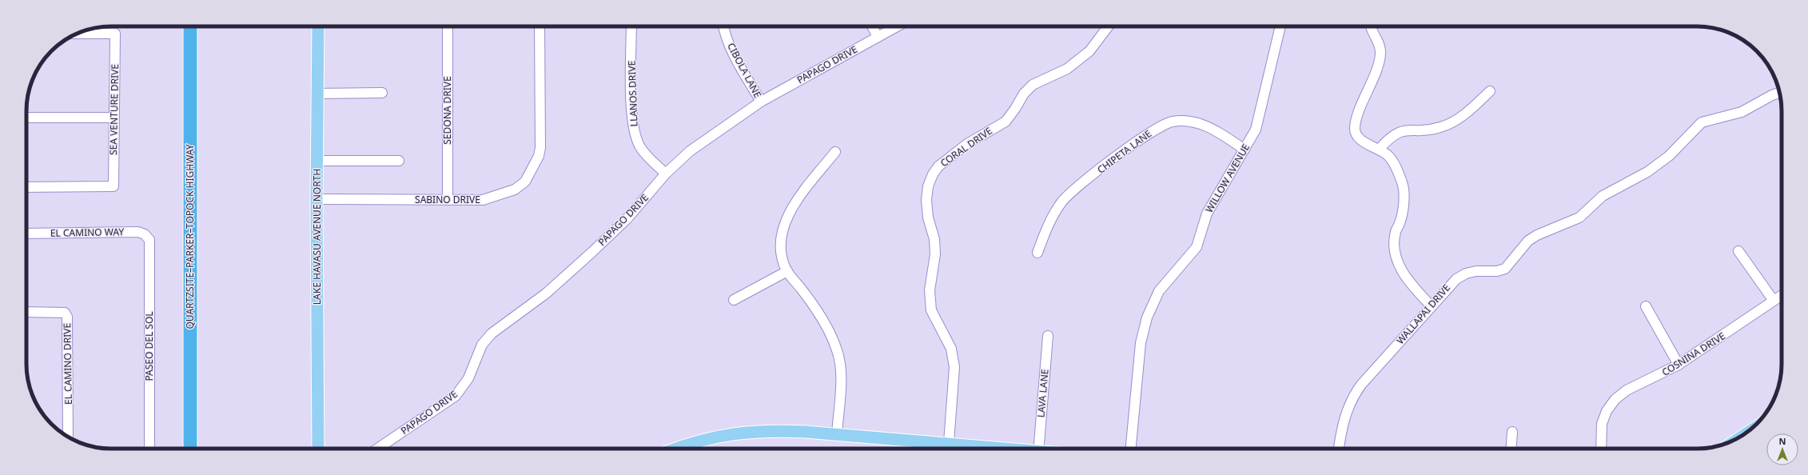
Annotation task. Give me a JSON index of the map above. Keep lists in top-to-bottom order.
{
  "streets": {
    "highway": ["QUARTZSITE–PARKER–TOPOCK HIGHWAY"],
    "main road": ["LAKE HAVASU AVENUE NORTH"],
    "street": [
      "PAPAGO DRIVE",
      "CIBOLA LANE",
      "LLANOS DRIVE",
      "SEA VENTURE DRIVE",
      "SEDONA DRIVE",
      "CORAL DRIVE",
      "CHIPETA LANE",
      "WILLOW AVENUE",
      "SABINO DRIVE",
      "EL CAMINO WAY",
      "WALLAPAI DRIVE",
      "PASEO DEL SOL",
      "COSNINA DRIVE",
      "EL CAMINO DRIVE",
      "LAVA LANE"
    ]
  },
  "crossings": [
    ["PAPAGO DRIVE", "CIBOLA LANE"],
    ["PAPAGO DRIVE", "LLANOS DRIVE"],
    ["SEDONA DRIVE", "SABINO DRIVE"],
    ["CHIPETA LANE", "WILLOW AVENUE"],
    ["SABINO DRIVE", "LAKE HAVASU AVENUE NORTH"],
    ["EL CAMINO WAY", "PASEO DEL SOL"]
  ],
  "north": "top"
}
